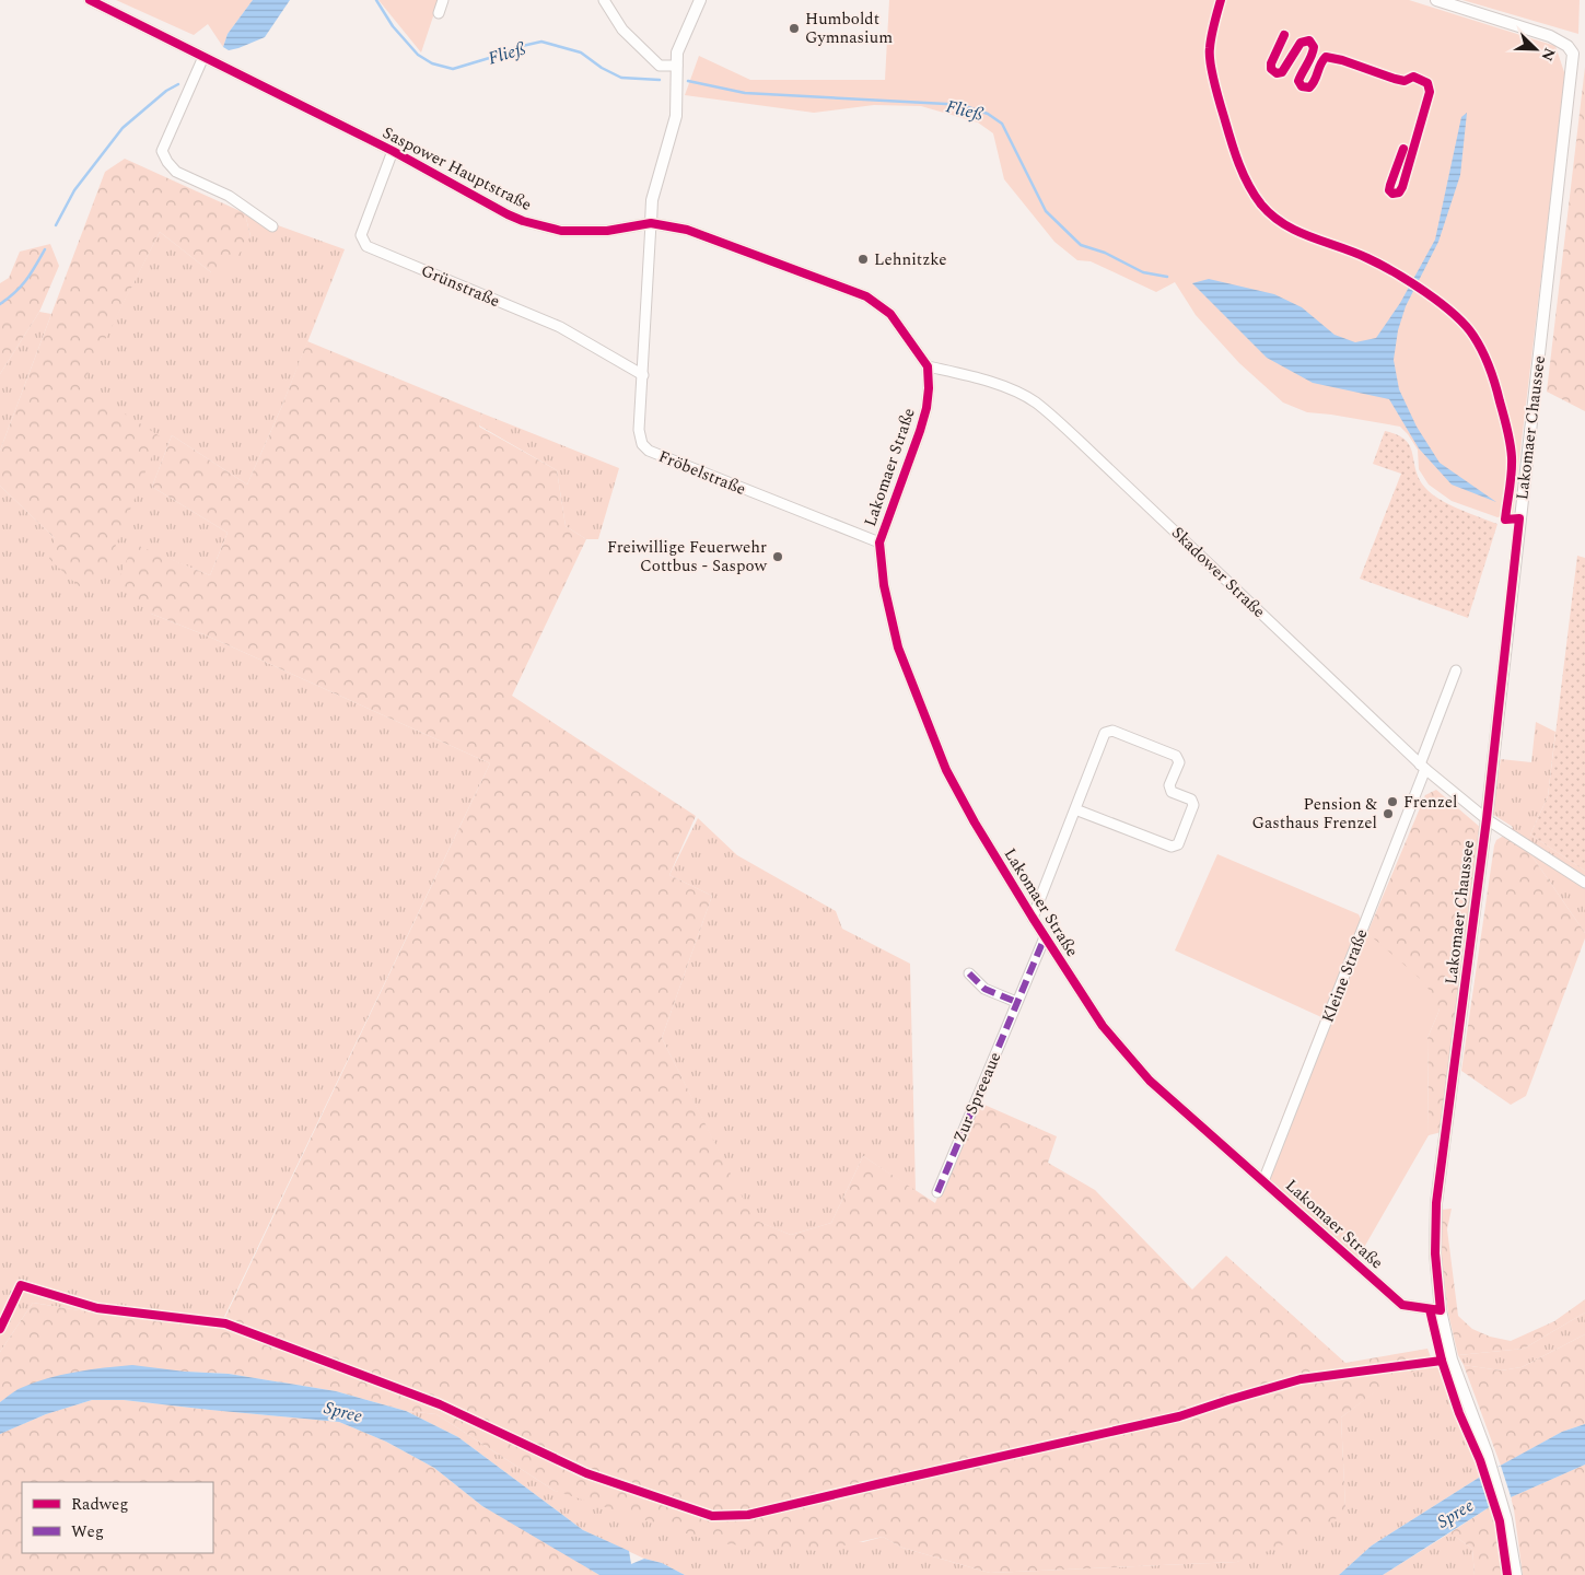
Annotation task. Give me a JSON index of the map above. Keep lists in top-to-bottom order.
{
  "streets": {
    "street": [
      "Saspower Hauptstraße",
      "Grünstraße",
      "Lakomaer Chaussee",
      "Lakomaer Straße",
      "Fröbelstraße",
      "Skadower Straße",
      "Kleine Straße",
      "Zur Spreeaue"
    ]
  },
  "crossings": [
    ["Saspower Hauptstraße", "Grünstraße"],
    ["Saspower Hauptstraße", "Lakomaer Straße"],
    ["Saspower Hauptstraße", "Fröbelstraße"],
    ["Saspower Hauptstraße", "Skadower Straße"],
    ["Grünstraße", "Fröbelstraße"],
    ["Lakomaer Chaussee", "Lakomaer Straße"],
    ["Lakomaer Chaussee", "Skadower Straße"],
    ["Lakomaer Straße", "Fröbelstraße"],
    ["Lakomaer Straße", "Skadower Straße"],
    ["Lakomaer Straße", "Kleine Straße"],
    ["Lakomaer Straße", "Zur Spreeaue"],
    ["Skadower Straße", "Kleine Straße"]
  ],
  "water": ["Fließ", "Spree"],
  "places": [
    "Humboldt Gymnasium",
    "Lehnitzke",
    "Freiwillige Feuerwehr Cottbus - Saspow",
    "Frenzel",
    "Pension & Gasthaus Frenzel"
  ],
  "legend": ["Radweg", "Weg"],
  "north": "bottom right"
}
